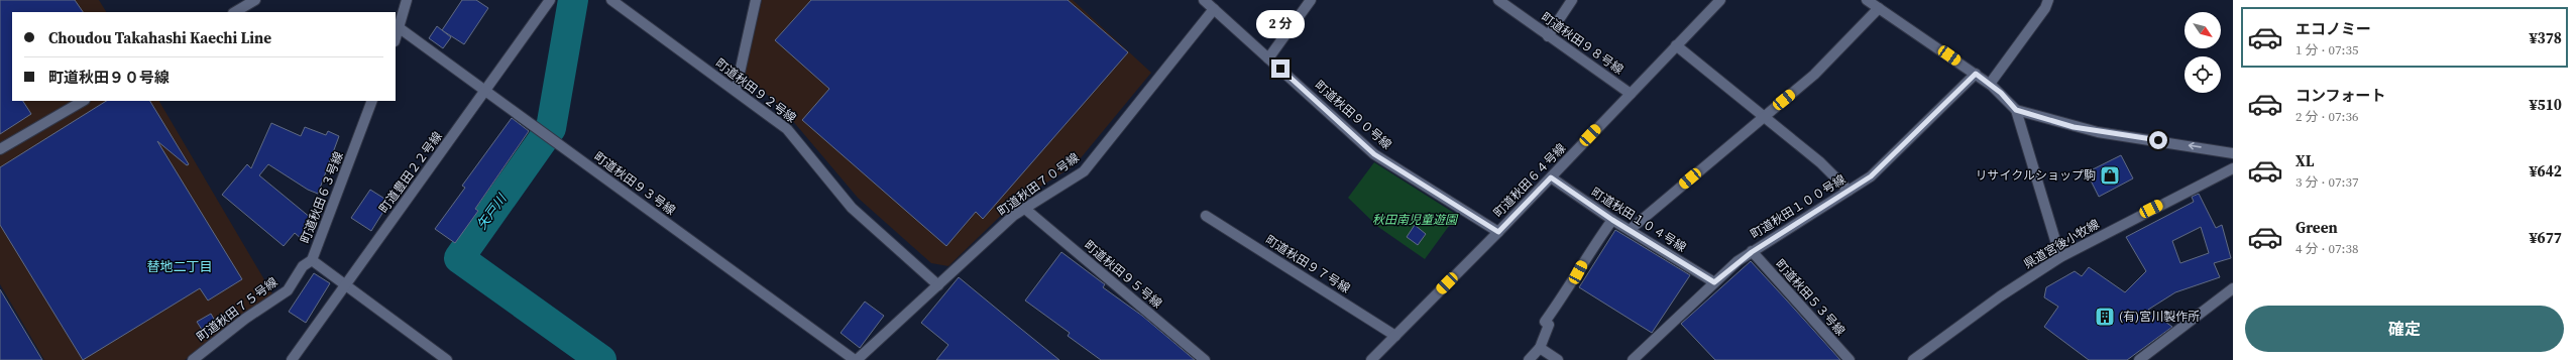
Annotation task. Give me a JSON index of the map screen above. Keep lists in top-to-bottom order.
{
  "streets": {
    "street": [
      "町道秋田９８号線",
      "町道秋田９２号線",
      "町道秋田９０号線",
      "町道豊田２２号線",
      "町道秋田６４号線",
      "町道秋田９３号線",
      "町道秋田７０号線",
      "町道秋田６３号線",
      "町道秋田１００号線",
      "町道秋田１０４号線",
      "県道宮後小牧線",
      "町道秋田９７号線",
      "町道秋田９５号線",
      "町道秋田５３号線",
      "町道秋田７５号線"
    ]
  },
  "crossings": [
    ["町道秋田９８号線", "町道秋田６４号線"],
    ["町道秋田９２号線", "町道秋田７０号線"],
    ["町道秋田９０号線", "町道秋田６４号線"],
    ["町道秋田９０号線", "町道秋田７０号線"],
    ["町道豊田２２号線", "町道秋田９３号線"],
    ["町道豊田２２号線", "町道秋田６３号線"],
    ["町道秋田６４号線", "町道秋田１０４号線"],
    ["町道秋田６４号線", "町道秋田９７号線"],
    ["町道秋田９３号線", "町道秋田７０号線"],
    ["町道秋田７０号線", "町道秋田９５号線"],
    ["町道秋田６３号線", "町道秋田７５号線"],
    ["町道秋田１００号線", "町道秋田１０４号線"],
    ["町道秋田１００号線", "町道秋田５３号線"]
  ],
  "districts": ["替地二丁目"],
  "water": ["矢戸川"],
  "parks": ["秋田南児童遊園"],
  "places": {
    "shop": ["リサイクルショップ駒"],
    "building": ["(有)宮川製作所"]
  },
  "north": "bottom right",
  "page": {
    "list": [
      {
        "name": "エコノミー",
        "note": "1 分 · 07:35",
        "value": "¥378"
      },
      {
        "name": "コンフォート",
        "note": "2 分 · 07:36",
        "value": "¥510"
      },
      {
        "name": "XL",
        "note": "3 分 · 07:37",
        "value": "¥642"
      },
      {
        "name": "Green",
        "note": "4 分 · 07:38",
        "value": "¥677"
      }
    ],
    "bubble": "2 分",
    "banner": ["Choudou Takahashi Kaechi Line", "町道秋田９０号線"],
    "buttons": "確定"
  }
}
